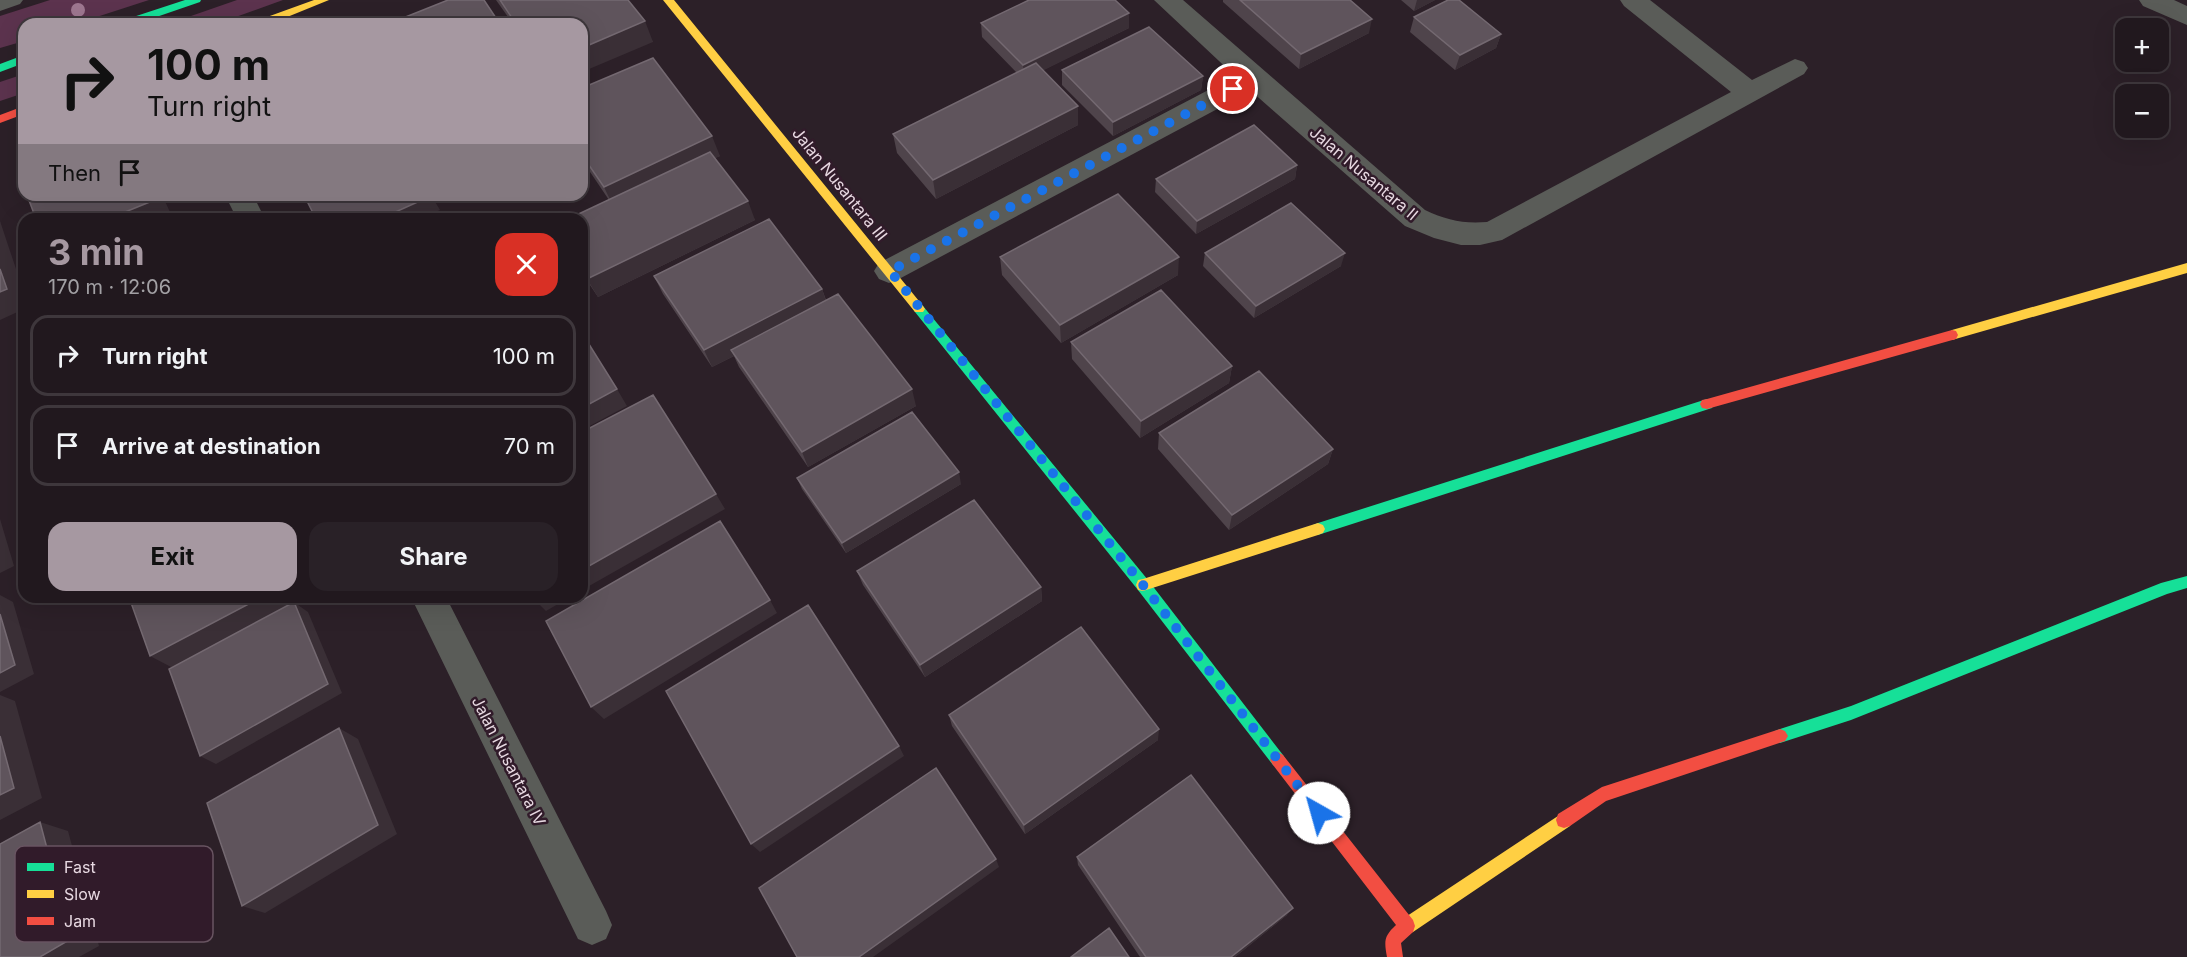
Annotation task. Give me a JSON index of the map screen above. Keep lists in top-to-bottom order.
{
  "streets": {
    "street": ["Jalan Nusantara II", "Jalan Nusantara III", "Jalan Nusantara IV"]
  },
  "legend": ["Fast", "Slow", "Jam"],
  "page": {
    "map_buttons": ["+", "−"],
    "turn": ["100 m", "Turn right"],
    "then": "Then",
    "heading": ["3 min", "170 m · 12:06"],
    "list": [
      {
        "name": "Turn right",
        "value": "100 m"
      },
      {
        "name": "Arrive at destination",
        "value": "70 m"
      }
    ],
    "buttons": ["Exit", "Share"]
  }
}
